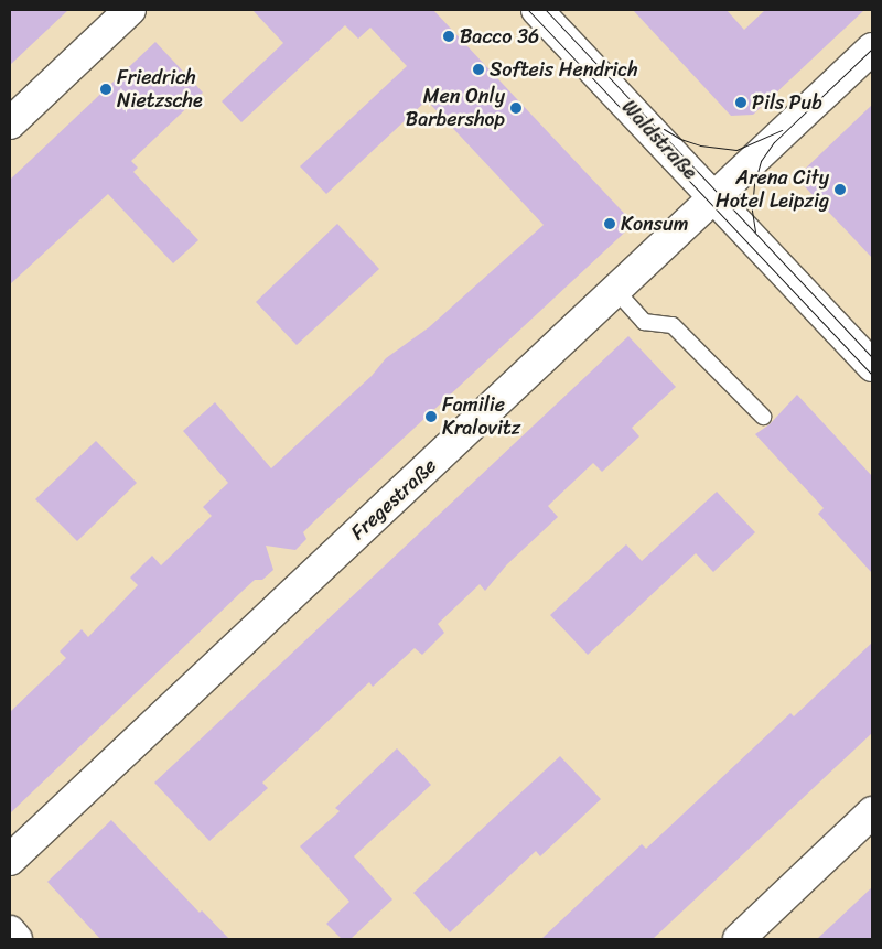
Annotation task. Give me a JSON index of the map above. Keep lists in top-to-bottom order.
{
  "streets": {
    "street": ["Waldstraße", "Fregestraße"]
  },
  "crossings": [
    ["Waldstraße", "Fregestraße"]
  ],
  "places": [
    "Bacco 36",
    "Softeis Hendrich",
    "Friedrich Nietzsche",
    "Pils Pub",
    "Men Only Barbershop",
    "Arena City Hotel Leipzig",
    "Konsum",
    "Familie Kralovitz"
  ]
}
